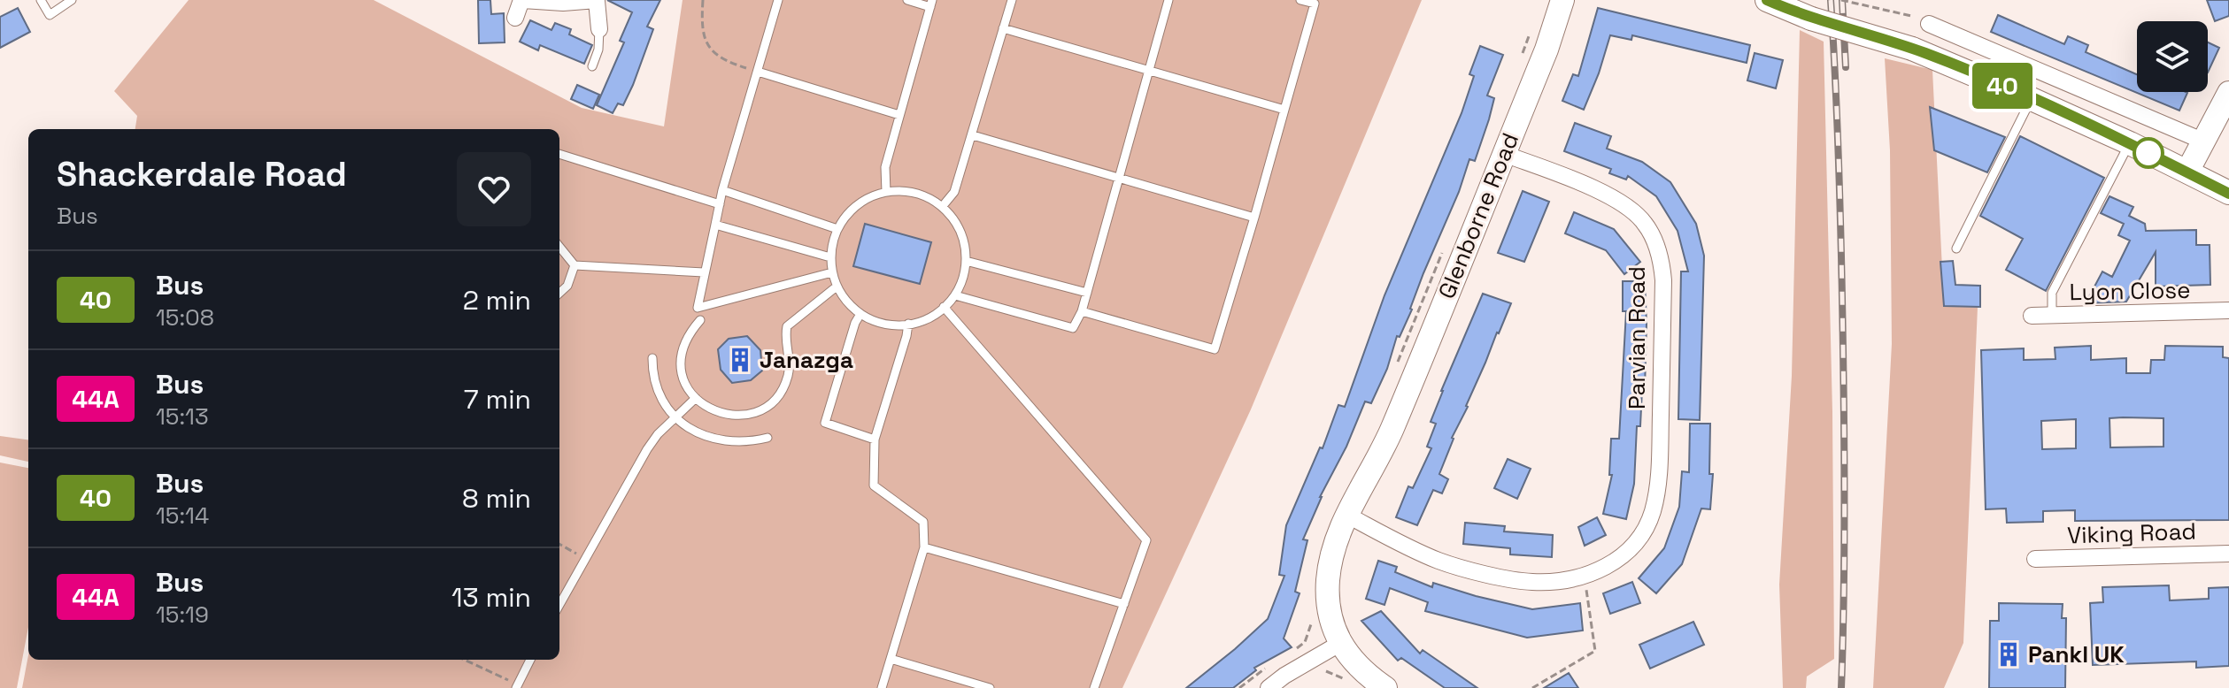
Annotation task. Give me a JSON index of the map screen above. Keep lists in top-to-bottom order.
{
  "streets": {
    "street": [
      "Glenborne Road",
      "Lyon Close",
      "Parvian Road",
      "Viking Road"
    ]
  },
  "crossings": [
    ["Glenborne Road", "Parvian Road"]
  ],
  "places": {
    "building": ["Janazga", "Pankl UK"]
  },
  "lines": ["bus line 40"],
  "page": {
    "on_map": "40",
    "heading": ["Shackerdale Road", "Bus"],
    "list": [
      {
        "mark": "40",
        "name": "Bus",
        "note": "15:08",
        "value": "2 min"
      },
      {
        "mark": "44A",
        "name": "Bus",
        "note": "15:13",
        "value": "7 min"
      },
      {
        "mark": "40",
        "name": "Bus",
        "note": "15:14",
        "value": "8 min"
      },
      {
        "mark": "44A",
        "name": "Bus",
        "note": "15:19",
        "value": "13 min"
      }
    ]
  }
}
